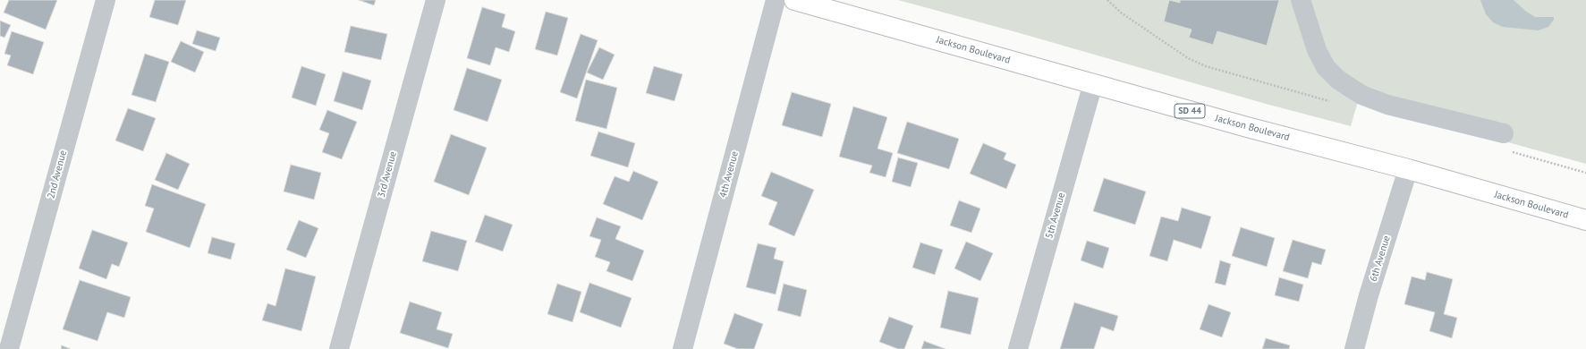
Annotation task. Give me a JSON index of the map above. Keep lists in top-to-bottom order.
{
  "streets": {
    "main road": ["Jackson Boulevard", "SD 44"],
    "street": [
      "2nd Avenue",
      "3rd Avenue",
      "4th Avenue",
      "5th Avenue",
      "6th Avenue"
    ]
  },
  "crossings": [
    ["Jackson Boulevard", "5th Avenue"],
    ["Jackson Boulevard", "6th Avenue"]
  ]
}
